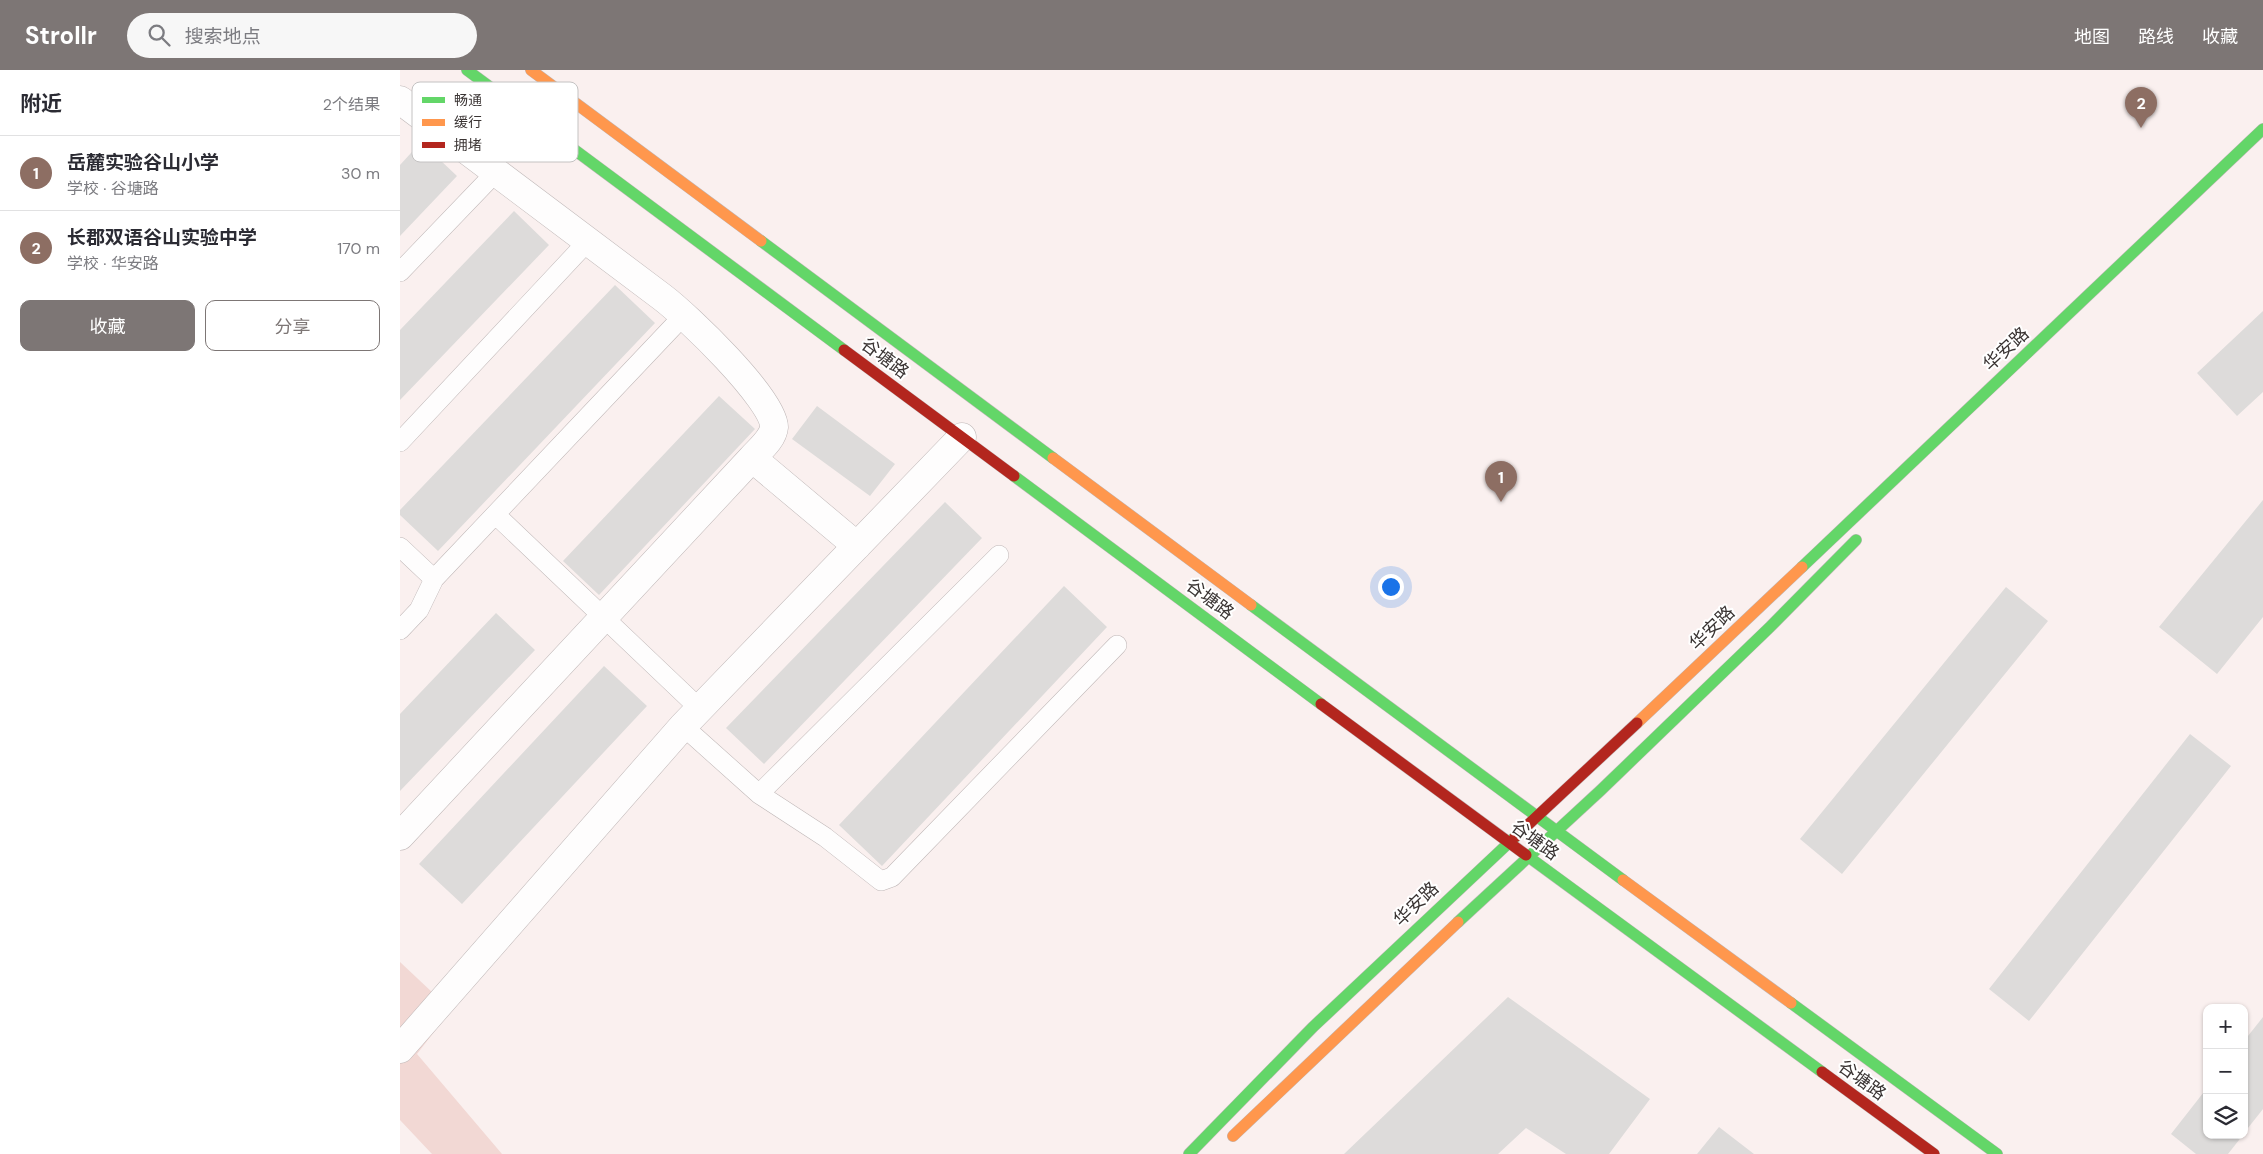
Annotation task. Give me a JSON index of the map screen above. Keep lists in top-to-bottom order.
{
  "streets": {
    "main road": ["华安路", "谷塘路"]
  },
  "crossings": [
    ["华安路", "谷塘路"]
  ],
  "legend": ["畅通", "缓行", "拥堵"],
  "page": {
    "header": "Strollr",
    "search": "搜索地点",
    "nav": ["地图", "路线", "收藏"],
    "heading": ["附近", "2个结果"],
    "pins": ["2", "1"],
    "list": [
      {
        "mark": "1",
        "name": "岳麓实验谷山小学",
        "note": "学校 · 谷塘路",
        "value": "30 m"
      },
      {
        "mark": "2",
        "name": "长郡双语谷山实验中学",
        "note": "学校 · 华安路",
        "value": "170 m"
      }
    ],
    "buttons": ["收藏", "分享"],
    "map_buttons": ["+", "−"]
  }
}
